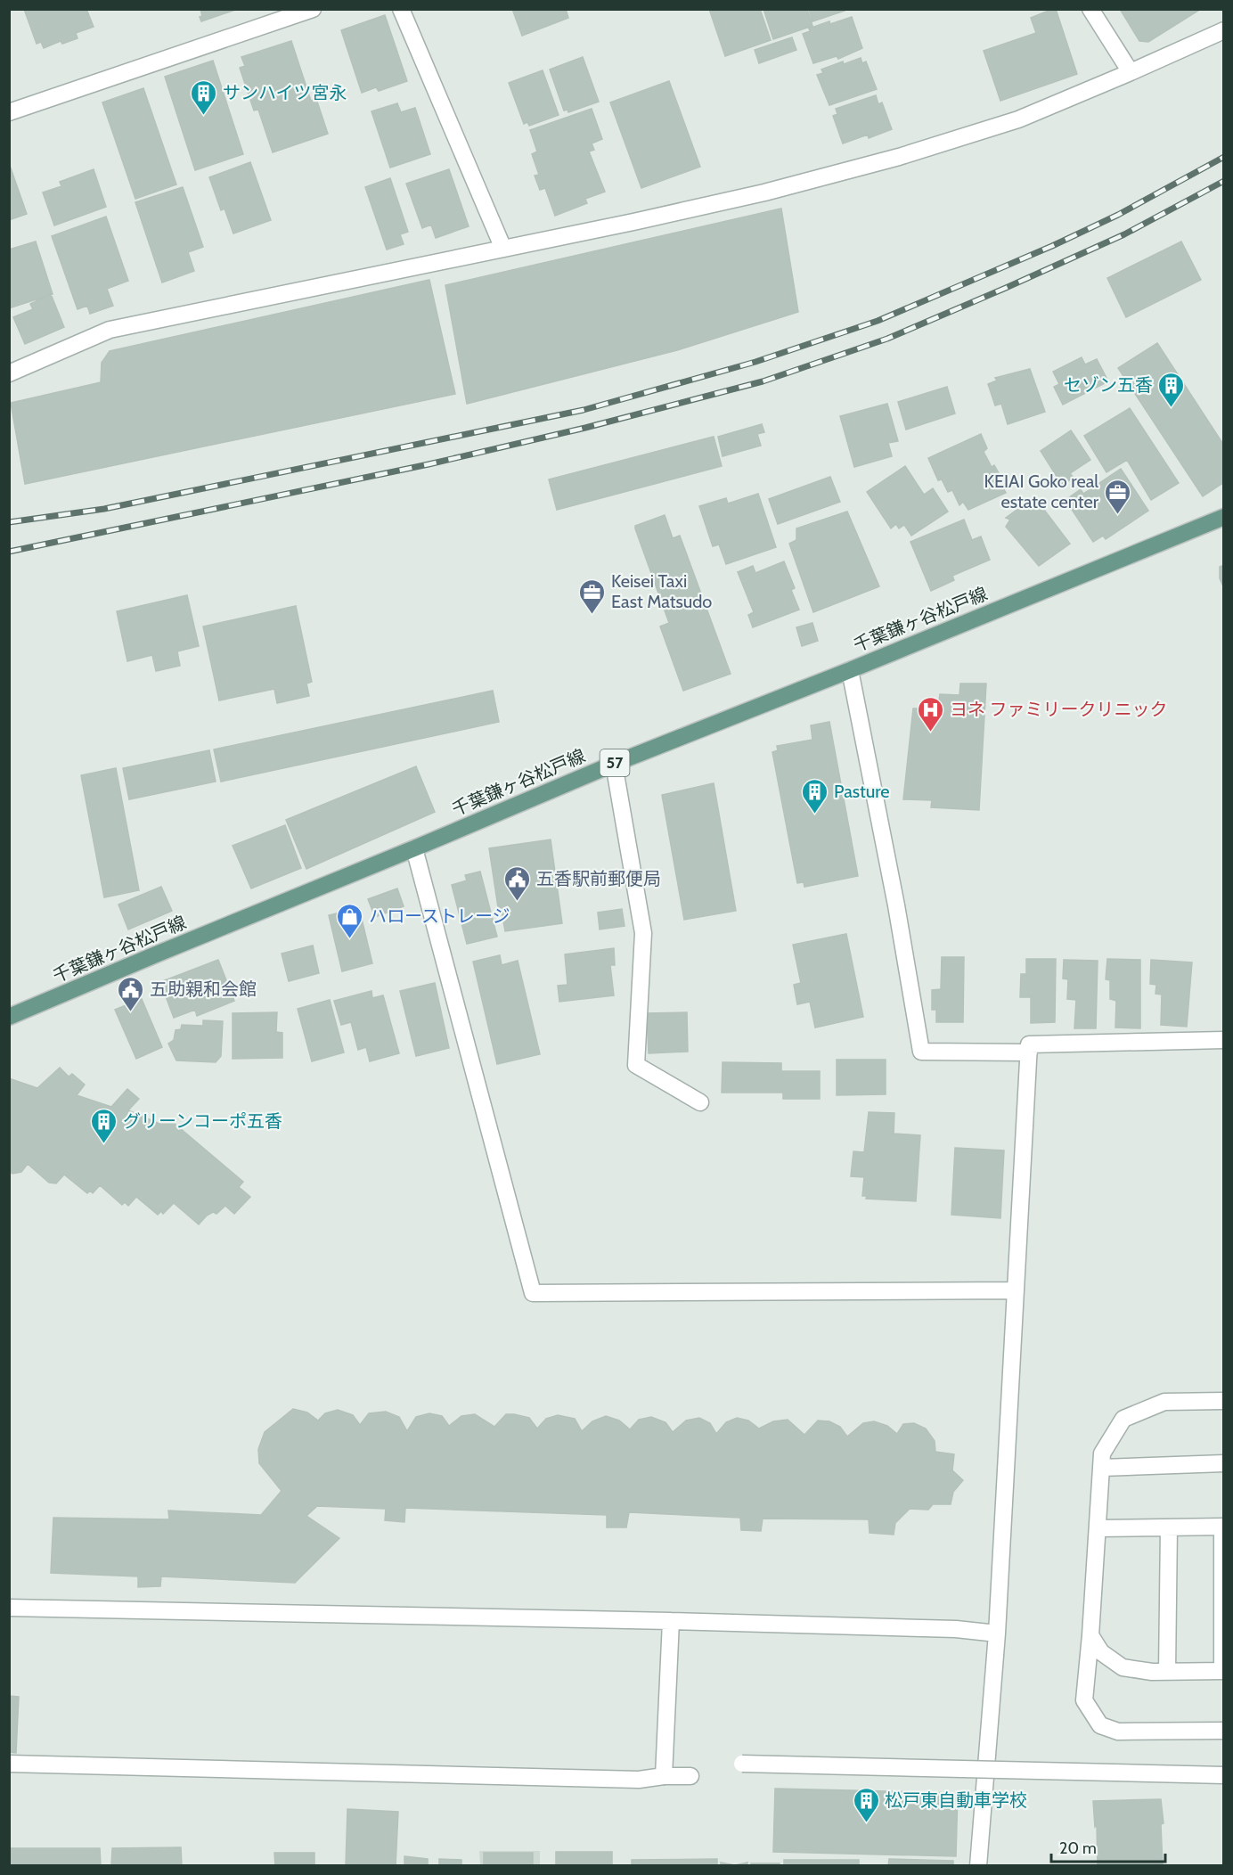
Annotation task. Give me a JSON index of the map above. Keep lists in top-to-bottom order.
{
  "streets": {
    "main road": ["千葉鎌ヶ谷松戸線", "57"]
  },
  "places": {
    "building": [
      "サンハイツ宮永",
      "セゾン五香",
      "Pasture",
      "グリーンコーポ五香",
      "松戸東自動車学校"
    ],
    "office": ["KEIAI Goko real estate center", "Keisei Taxi East Matsudo"],
    "hospital": ["ヨネ ファミリークリニック"],
    "public building": ["五香駅前郵便局", "五助親和会館"],
    "shop": ["ハローストレージ"]
  },
  "scale_bar": "20 m"
}
